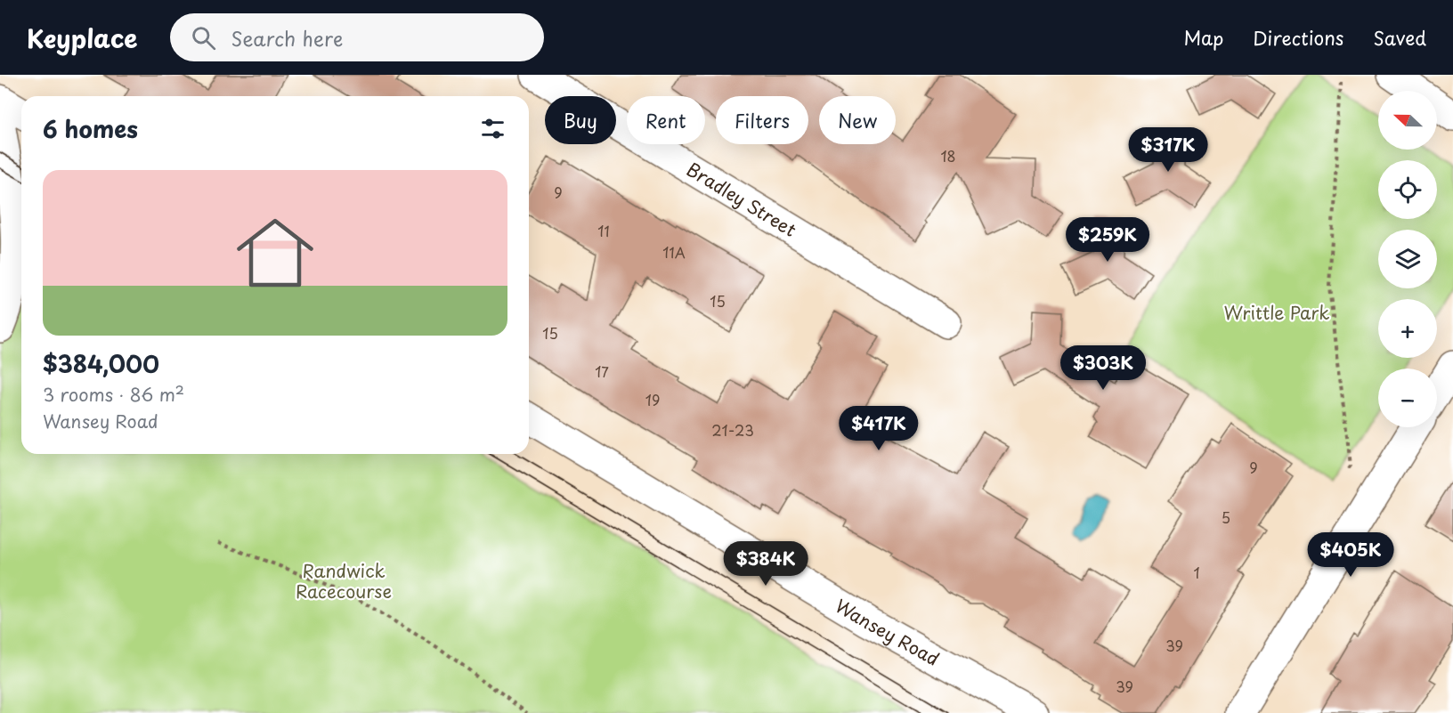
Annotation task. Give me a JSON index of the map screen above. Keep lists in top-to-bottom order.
{
  "streets": {
    "street": ["Bradley Street", "Wansey Road"]
  },
  "parks": ["Writtle Park", "Randwick Racecourse"],
  "house_numbers": [
    "18",
    "9",
    "11",
    "11A",
    "15",
    "15",
    "17",
    "19",
    "21-23",
    "9",
    "5",
    "1",
    "39",
    "39"
  ],
  "north": "left",
  "page": {
    "header": "Keyplace",
    "search": "Search here",
    "nav": ["Map", "Directions", "Saved"],
    "map_buttons": ["+", "−"],
    "chip": [
      "Buy",
      "Rent",
      "Filters",
      "New"
    ],
    "heading": "6 homes",
    "price": [
      "$317K",
      "$259K",
      "$303K",
      "$417K",
      "$405K",
      "$384K"
    ],
    "list": [
      {
        "name": "$384,000",
        "note": "3 rooms · 86 m² · Wansey Road"
      }
    ]
  }
}
